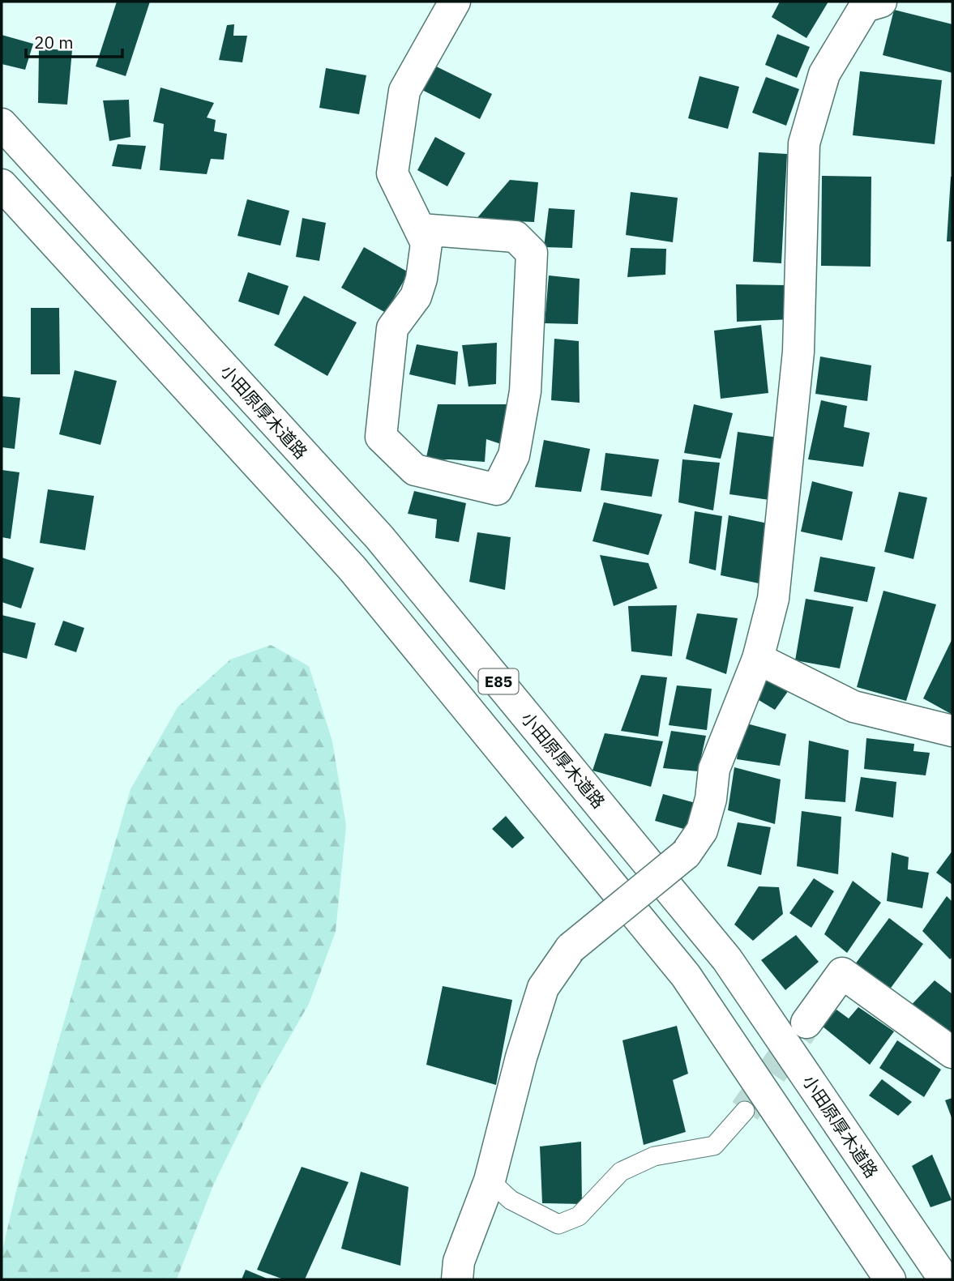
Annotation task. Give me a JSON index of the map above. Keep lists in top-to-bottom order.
{
  "streets": {
    "main road": ["小田原厚木道路", "E85"]
  },
  "scale_bar": "20 m"
}
